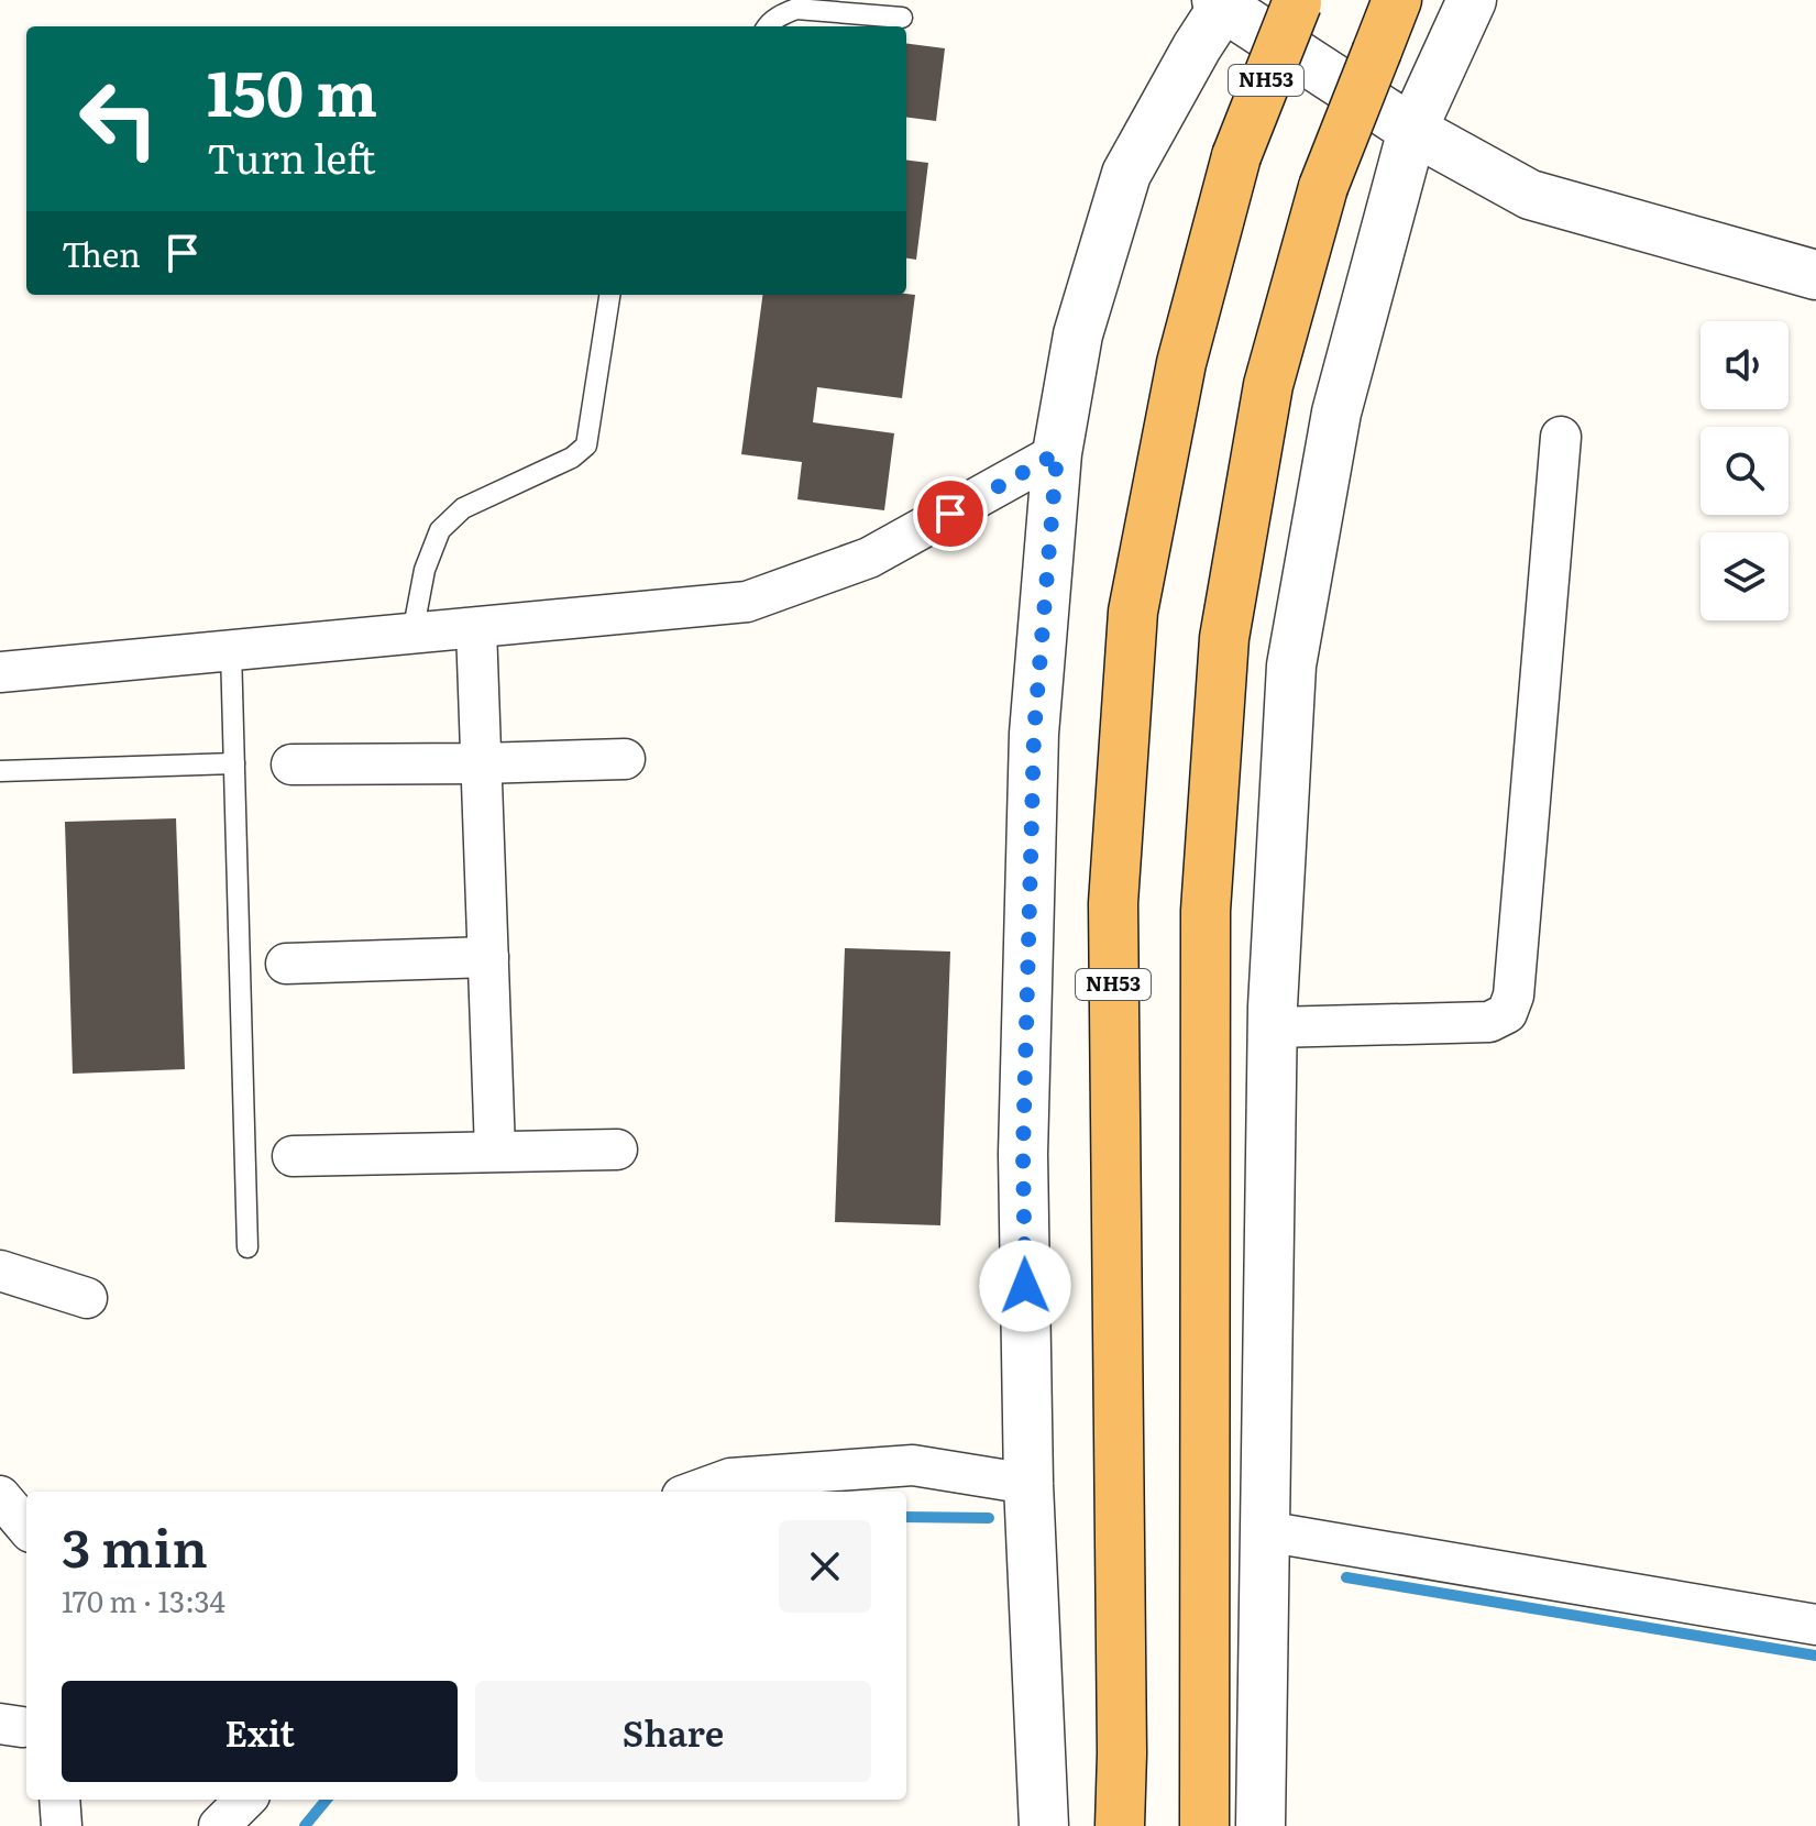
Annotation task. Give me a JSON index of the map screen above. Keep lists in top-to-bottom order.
{
  "streets": {
    "highway": ["NH53"]
  },
  "page": {
    "turn": ["150 m", "Turn left"],
    "then": "Then",
    "heading": ["3 min", "170 m · 13:34"],
    "buttons": ["Exit", "Share"]
  }
}
